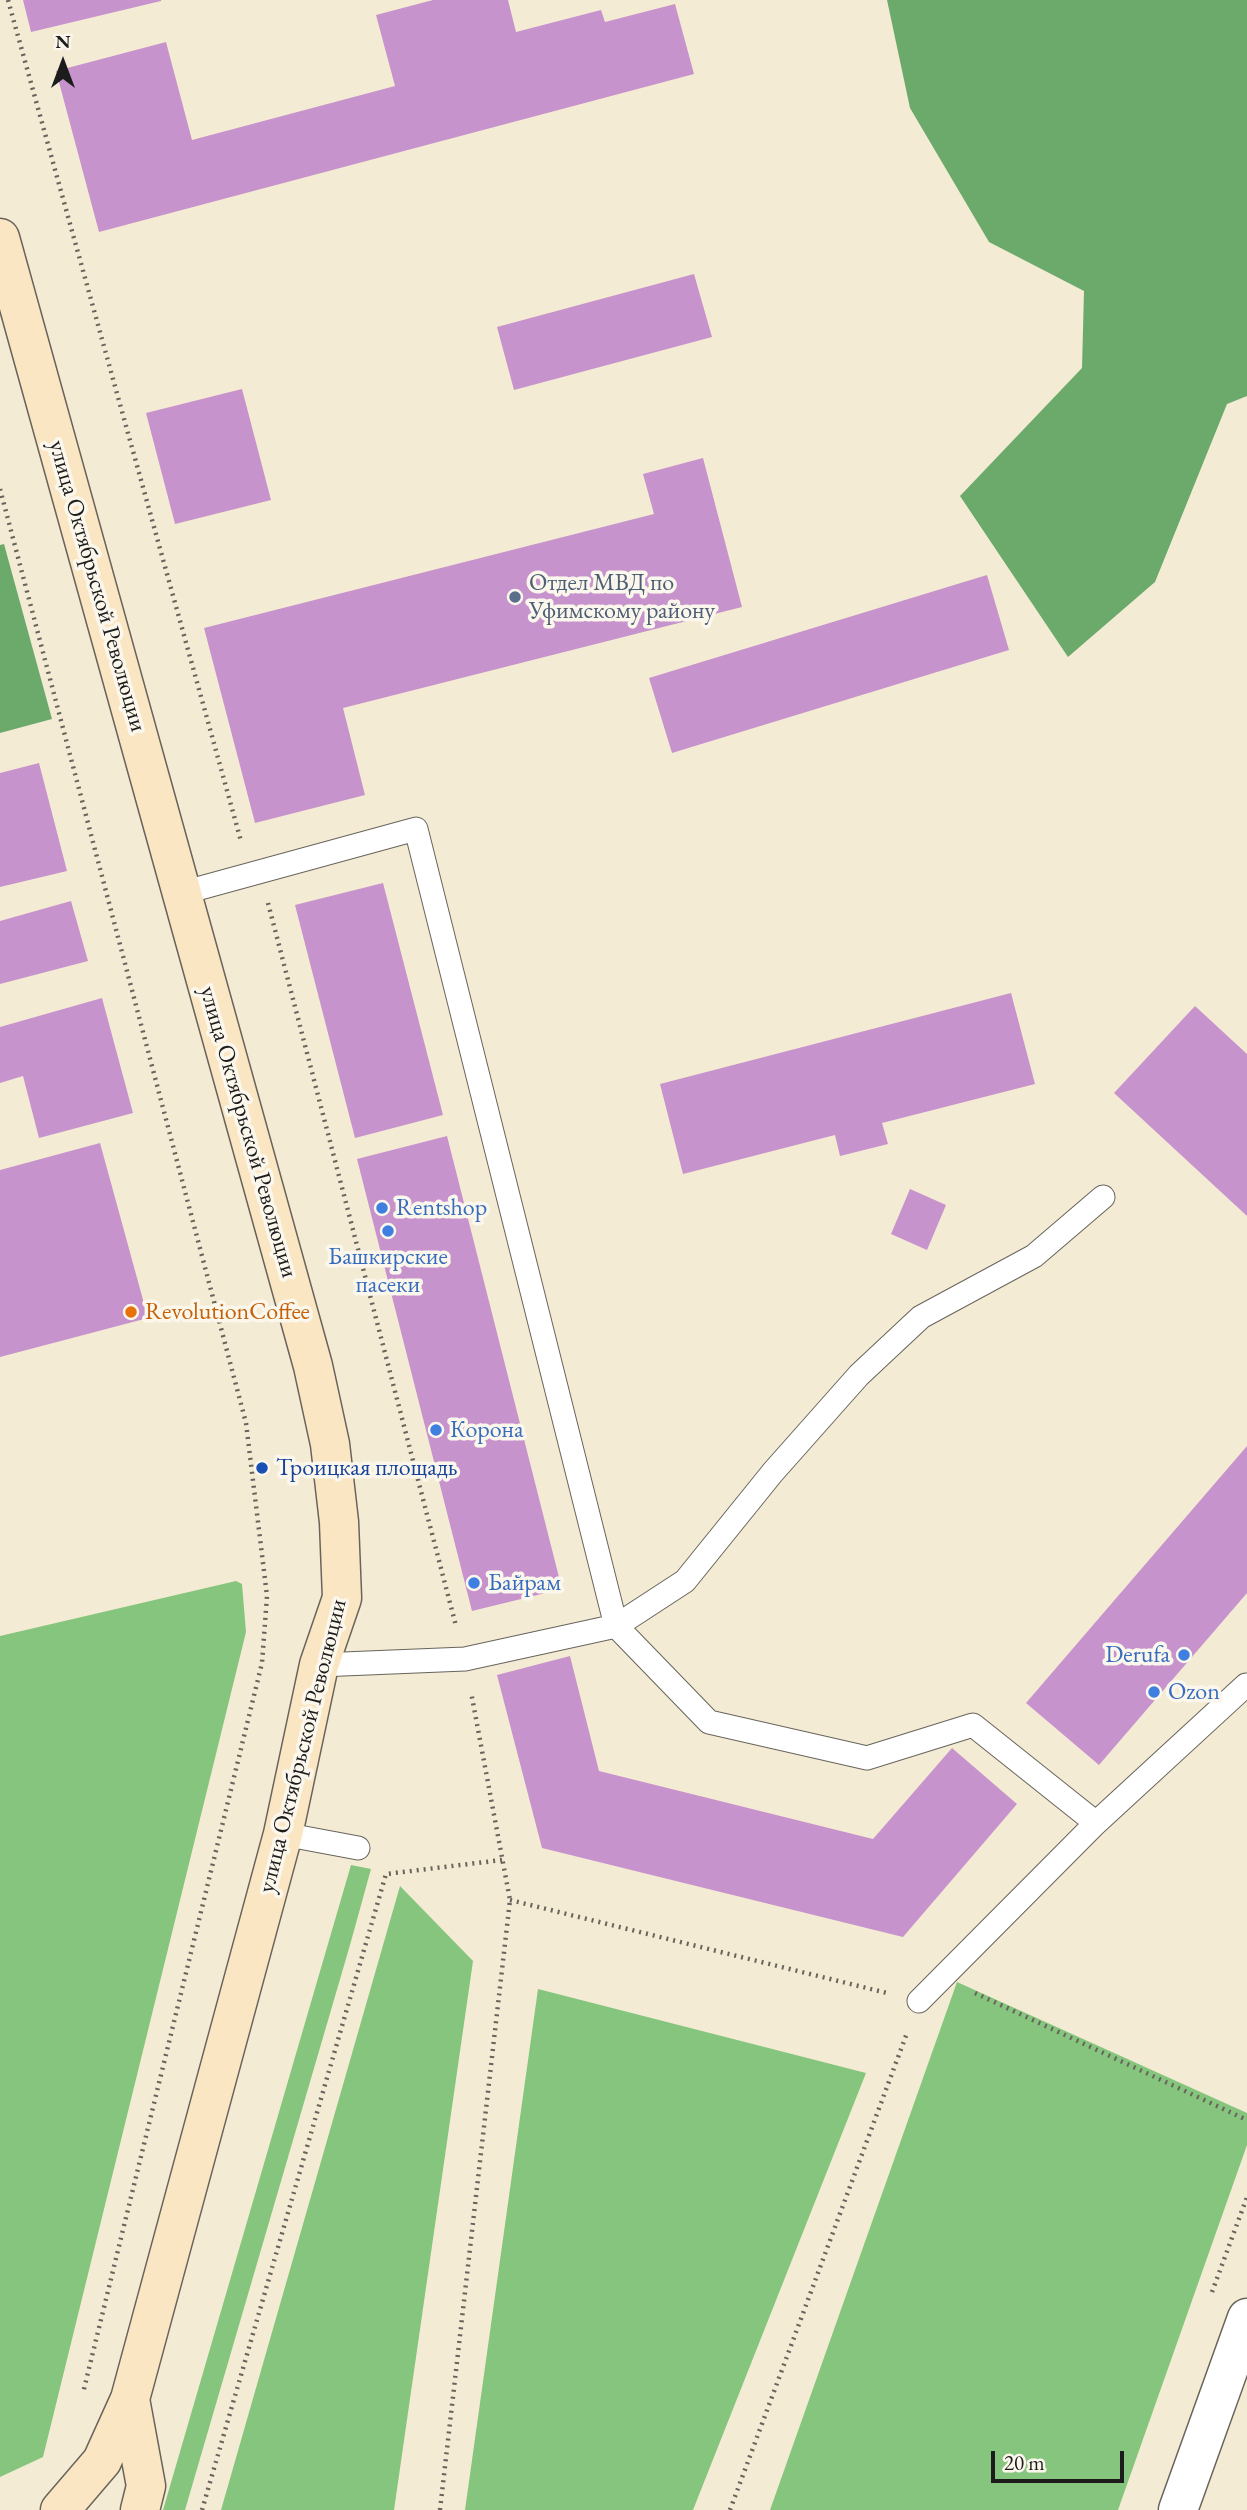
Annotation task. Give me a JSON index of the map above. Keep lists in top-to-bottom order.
{
  "streets": {
    "street": ["улица Октябрьской Революции"]
  },
  "places": [
    "Отдел МВД по Уфимскому району",
    "Rentshop",
    "Башкирские пасеки",
    "RevolutionCoffee",
    "Корона",
    "Троицкая площадь",
    "Байрам",
    "Derufa",
    "Ozon"
  ],
  "scale_bar": "20 m",
  "north": "top"
}
